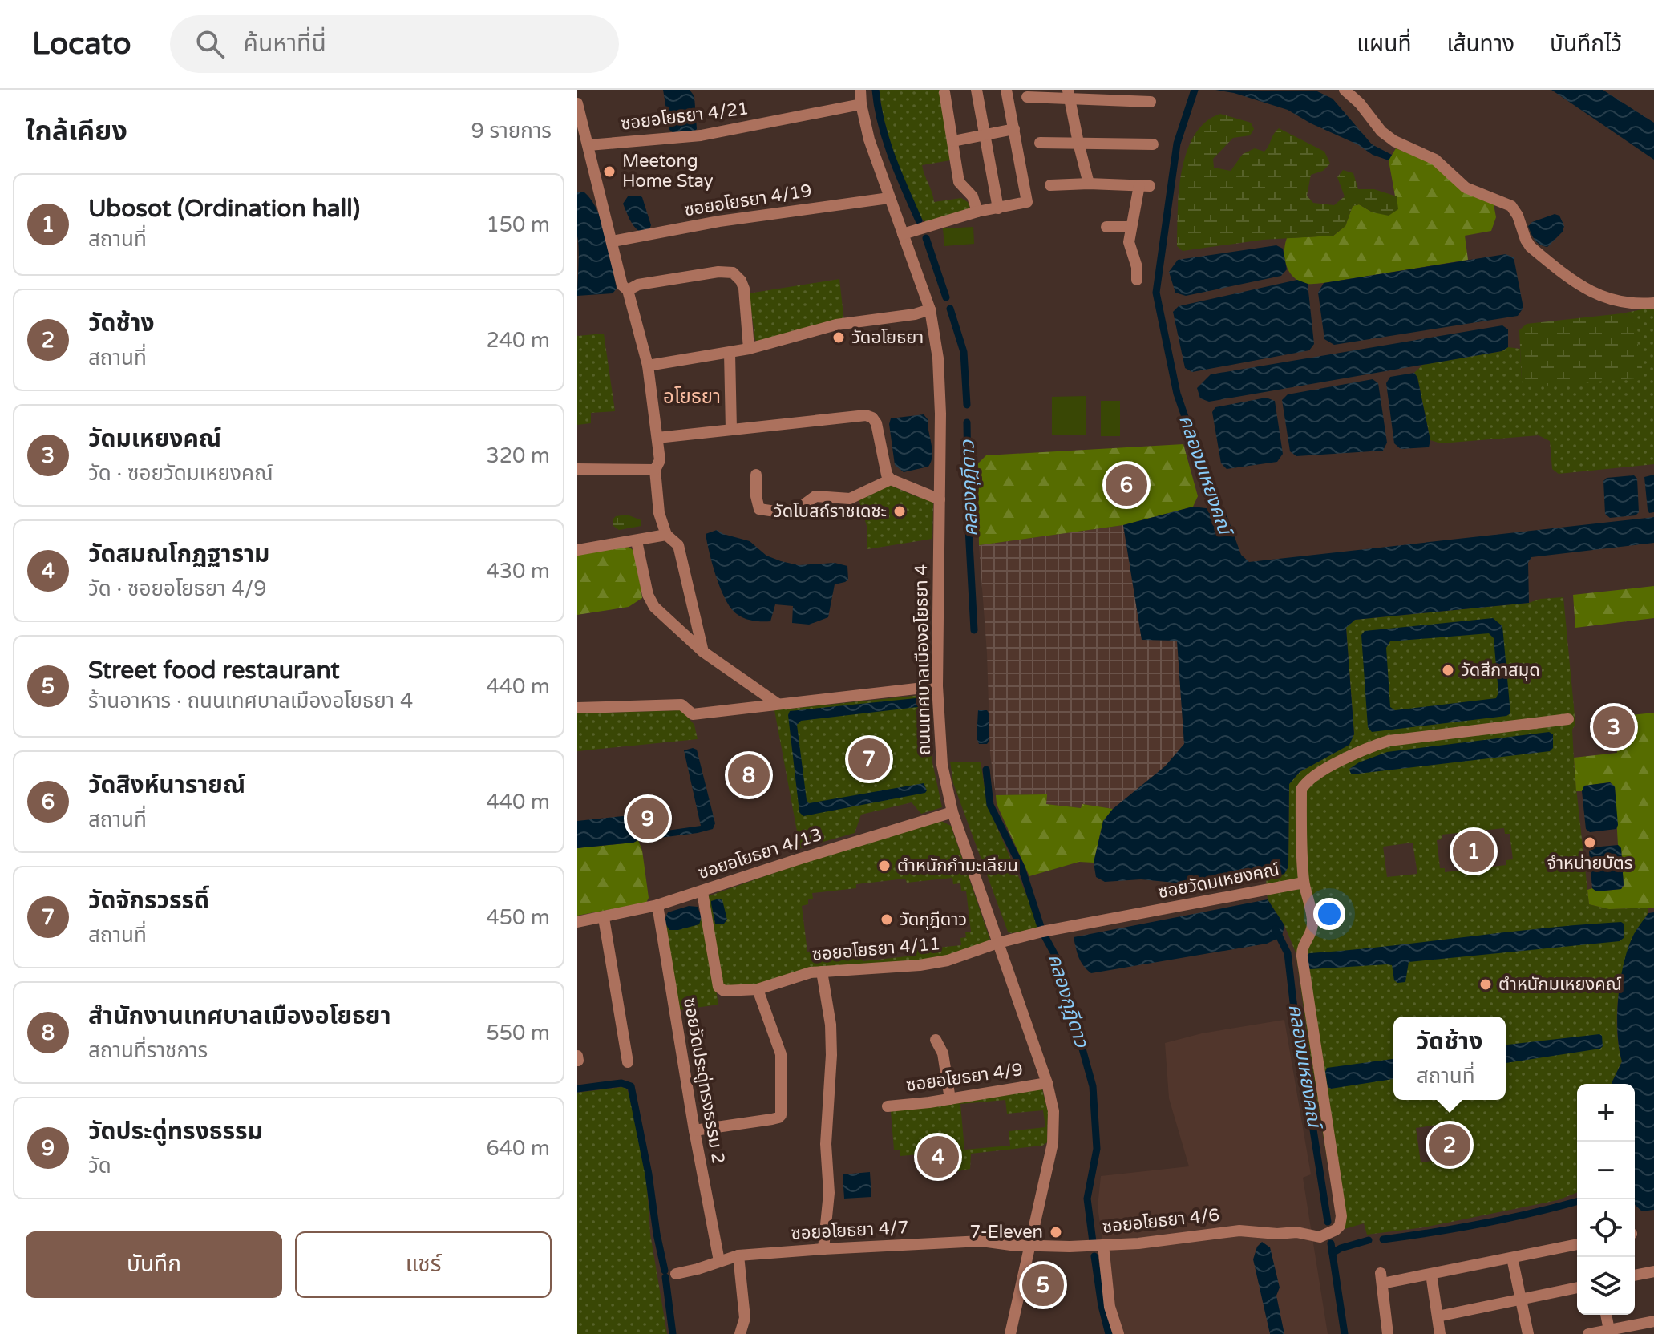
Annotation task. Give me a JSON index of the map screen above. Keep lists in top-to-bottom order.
{
  "streets": {
    "street": [
      "ซอยอโยธยา 4/21",
      "ซอยอโยธยา 4/19",
      "ถนนเทศบาลเมืองอโยธยา 4",
      "ซอยอโยธยา 4/13",
      "ซอยวัดมเหยงคณ์",
      "ซอยอโยธยา 4/11",
      "ซอยอโยธยา 4/9",
      "ซอยวัดประดู่ทรงธรรม 2",
      "ซอยอโยธยา 4/6",
      "ซอยอโยธยา 4/7"
    ]
  },
  "crossings": [
    ["ซอยอโยธยา 4/21", "ถนนเทศบาลเมืองอโยธยา 4"],
    ["ซอยอโยธยา 4/19", "ถนนเทศบาลเมืองอโยธยา 4"],
    ["ถนนเทศบาลเมืองอโยธยา 4", "ซอยอโยธยา 4/13"],
    ["ถนนเทศบาลเมืองอโยธยา 4", "ซอยวัดมเหยงคณ์"],
    ["ถนนเทศบาลเมืองอโยธยา 4", "ซอยอโยธยา 4/11"],
    ["ถนนเทศบาลเมืองอโยธยา 4", "ซอยอโยธยา 4/9"],
    ["ถนนเทศบาลเมืองอโยธยา 4", "ซอยอโยธยา 4/6"],
    ["ถนนเทศบาลเมืองอโยธยา 4", "ซอยอโยธยา 4/7"],
    ["ซอยอโยธยา 4/13", "ซอยอโยธยา 4/11"],
    ["ซอยอโยธยา 4/13", "ซอยวัดประดู่ทรงธรรม 2"],
    ["ซอยวัดมเหยงคณ์", "ซอยอโยธยา 4/11"],
    ["ซอยวัดมเหยงคณ์", "ซอยอโยธยา 4/6"],
    ["ซอยวัดประดู่ทรงธรรม 2", "ซอยอโยธยา 4/7"],
    ["ซอยอโยธยา 4/6", "ซอยอโยธยา 4/7"]
  ],
  "districts": ["อโยธยา"],
  "water": ["คลองมเหยงคณ์", "คลองกุฎีดาว"],
  "places": [
    "Meetong Home Stay",
    "วัดอโยธยา",
    "วัดโบสถ์ราชเดชะ",
    "วัดสีกาสมุด",
    "จำหน่ายบัตร",
    "ตำหนักกำมะเลียน",
    "วัดกุฎีดาว",
    "ตำหนักมเหยงคณ์",
    "7-Eleven"
  ],
  "page": {
    "header": "Locato",
    "search": "ค้นหาที่นี่",
    "nav": ["แผนที่", "เส้นทาง", "บันทึกไว้"],
    "heading": ["ใกล้เคียง", "9 รายการ"],
    "list": [
      {
        "mark": "1",
        "name": "Ubosot (Ordination hall)",
        "note": "สถานที่",
        "value": "150 m"
      },
      {
        "mark": "2",
        "name": "วัดช้าง",
        "note": "สถานที่",
        "value": "240 m"
      },
      {
        "mark": "3",
        "name": "วัดมเหยงคณ์",
        "note": "วัด · ซอยวัดมเหยงคณ์",
        "value": "320 m"
      },
      {
        "mark": "4",
        "name": "วัดสมณโกฏฐาราม",
        "note": "วัด · ซอยอโยธยา 4/9",
        "value": "430 m"
      },
      {
        "mark": "5",
        "name": "Street food restaurant",
        "note": "ร้านอาหาร · ถนนเทศบาลเมืองอโยธยา 4",
        "value": "440 m"
      },
      {
        "mark": "6",
        "name": "วัดสิงห์นารายณ์",
        "note": "สถานที่",
        "value": "440 m"
      },
      {
        "mark": "7",
        "name": "วัดจักรวรรดิ์",
        "note": "สถานที่",
        "value": "450 m"
      },
      {
        "mark": "8",
        "name": "สำนักงานเทศบาลเมืองอโยธยา",
        "note": "สถานที่ราชการ",
        "value": "550 m"
      },
      {
        "mark": "9",
        "name": "วัดประดู่ทรงธรรม",
        "note": "วัด",
        "value": "640 m"
      }
    ],
    "pins": [
      "6",
      "3",
      "7",
      "8",
      "9",
      "1",
      "2",
      "4",
      "5"
    ],
    "popup": ["วัดช้าง", "สถานที่"],
    "map_buttons": ["+", "−"],
    "buttons": ["บันทึก", "แชร์"]
  }
}
